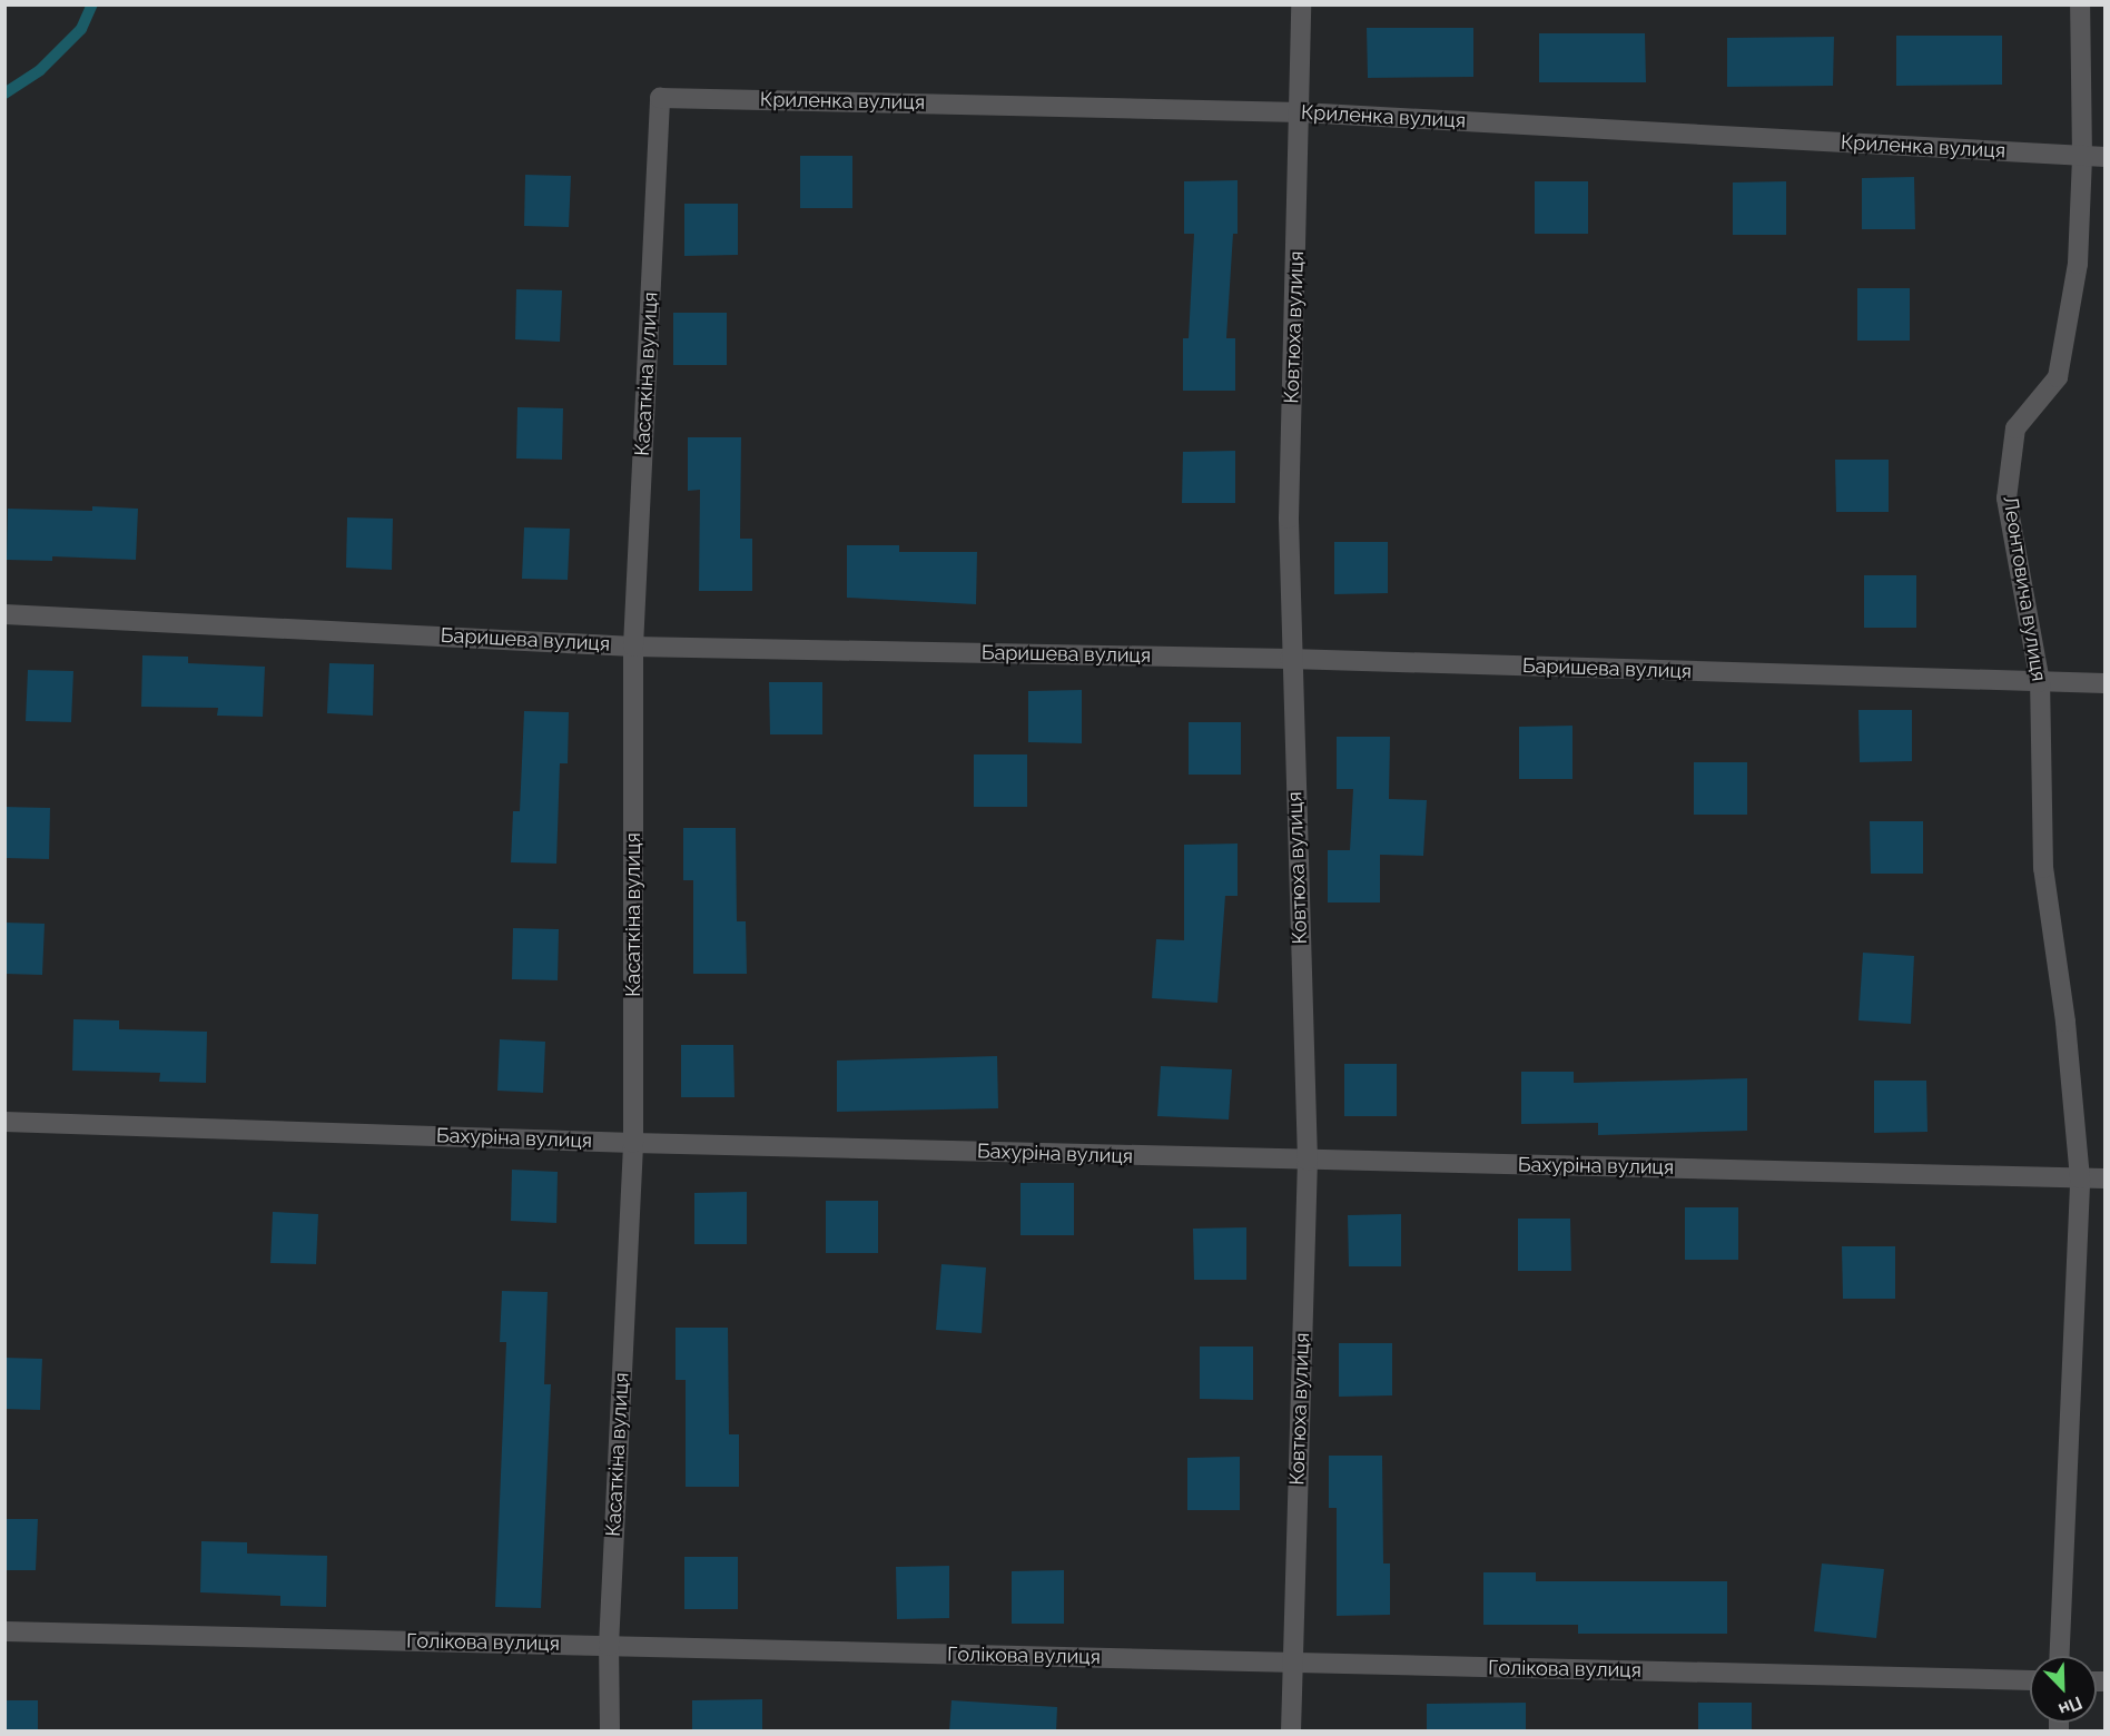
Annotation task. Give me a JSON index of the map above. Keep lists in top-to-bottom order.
{
  "streets": {
    "street": [
      "Криленка вулиця",
      "Ковтюха вулиця",
      "Касаткіна вулиця",
      "Леонтовича вулиця",
      "Баришева вулиця",
      "Бахуріна вулиця",
      "Голікова вулиця"
    ]
  },
  "crossings": [
    ["Криленка вулиця", "Ковтюха вулиця"],
    ["Криленка вулиця", "Касаткіна вулиця"],
    ["Криленка вулиця", "Леонтовича вулиця"],
    ["Ковтюха вулиця", "Баришева вулиця"],
    ["Ковтюха вулиця", "Бахуріна вулиця"],
    ["Ковтюха вулиця", "Голікова вулиця"],
    ["Касаткіна вулиця", "Баришева вулиця"],
    ["Касаткіна вулиця", "Бахуріна вулиця"],
    ["Касаткіна вулиця", "Голікова вулиця"],
    ["Леонтовича вулиця", "Баришева вулиця"],
    ["Леонтовича вулиця", "Бахуріна вулиця"]
  ],
  "north": "bottom right"
}
